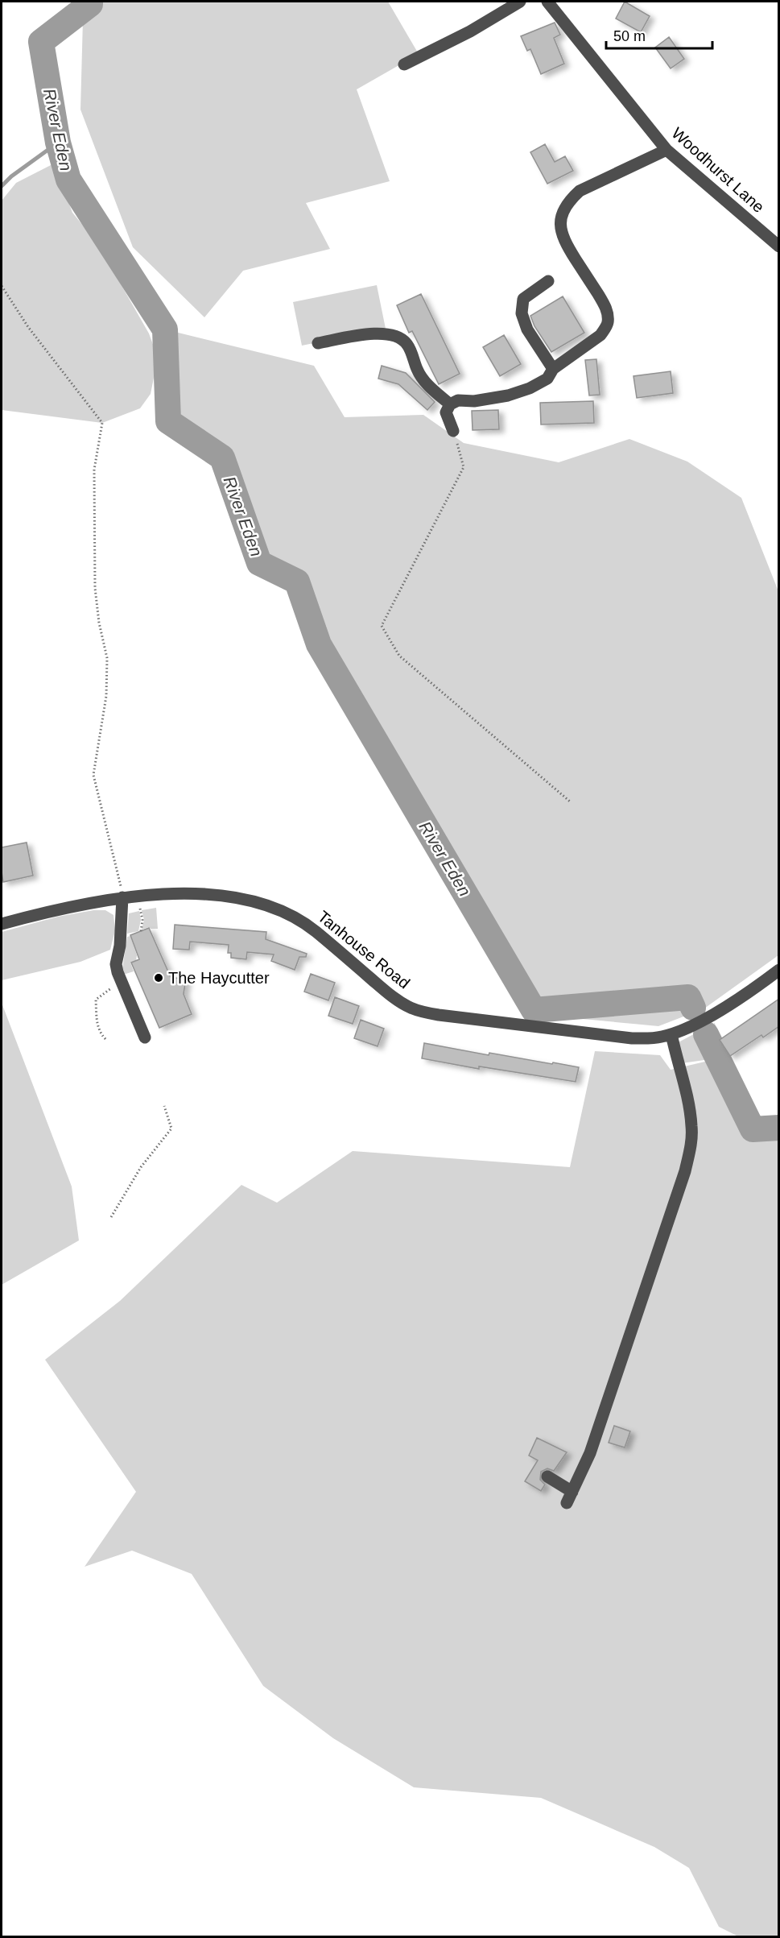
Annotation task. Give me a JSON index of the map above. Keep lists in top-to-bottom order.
{
  "streets": {
    "street": ["Woodhurst Lane", "Tanhouse Road"]
  },
  "water": ["River Eden"],
  "places": ["The Haycutter"],
  "scale_bar": "50 m"
}
